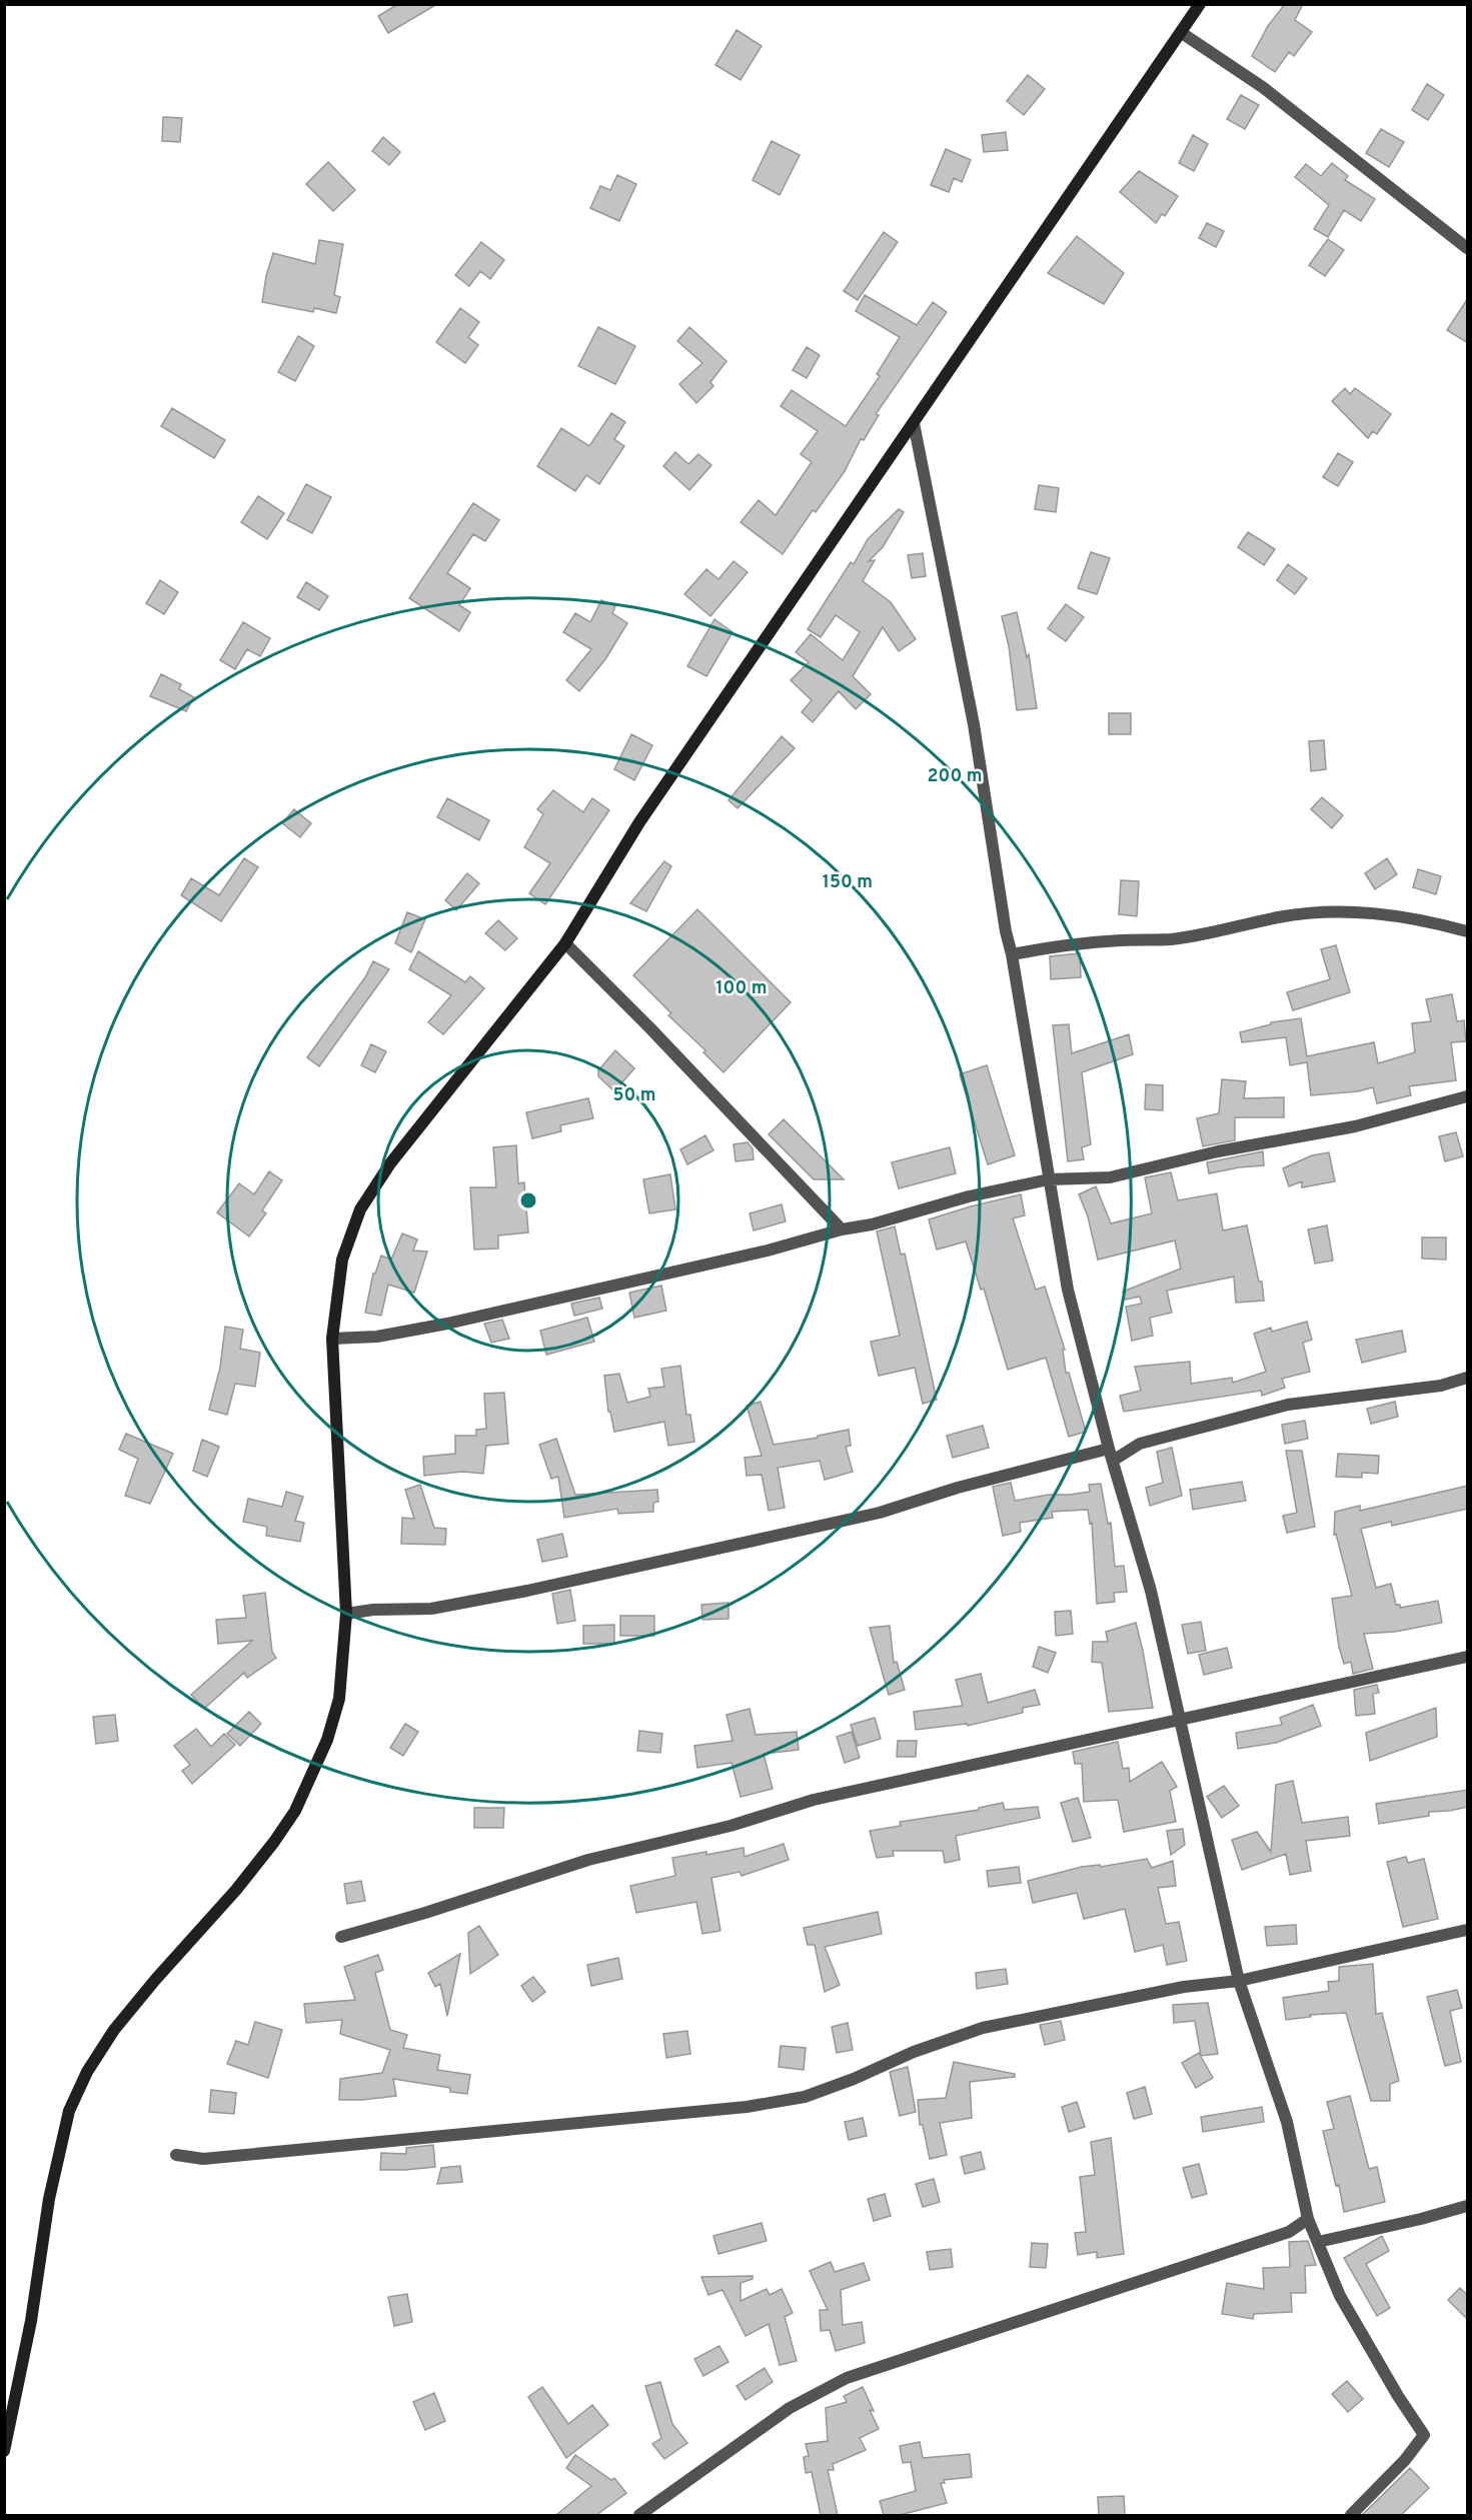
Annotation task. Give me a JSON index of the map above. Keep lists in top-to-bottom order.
{
  "rings": [
    "200 m",
    "150 m",
    "100 m",
    "50 m"
  ]
}
